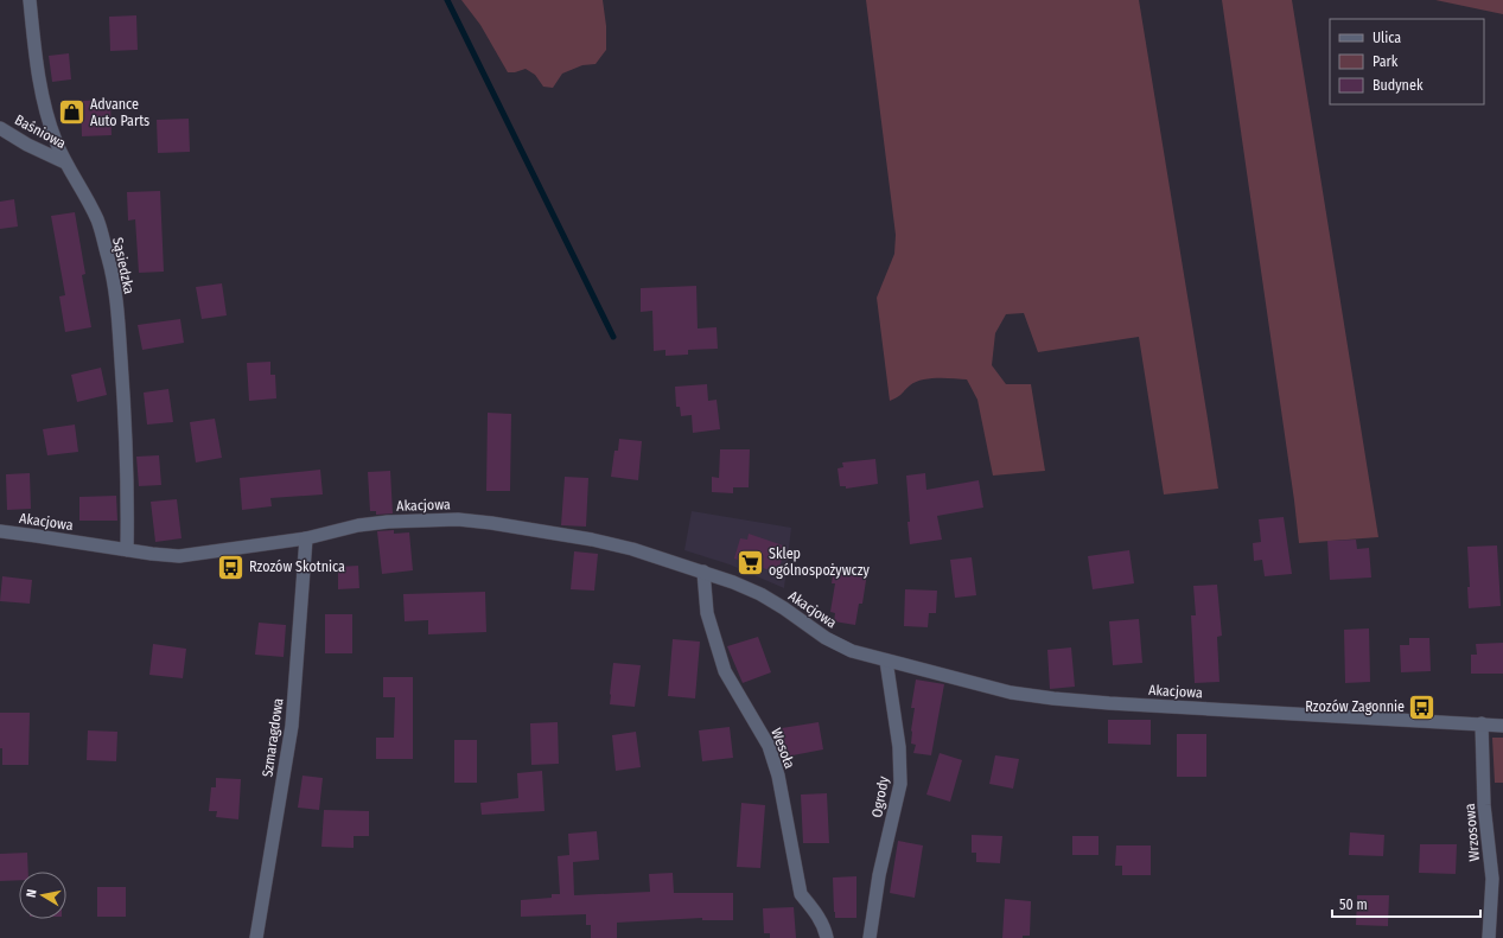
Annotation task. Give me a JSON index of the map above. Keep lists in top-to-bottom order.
{
  "streets": {
    "street": [
      "Baśniowa",
      "Sąsiedzka",
      "Akacjowa",
      "Szmaragdowa",
      "Wesoła",
      "Ogrody",
      "Wrzosowa"
    ]
  },
  "crossings": [
    ["Baśniowa", "Sąsiedzka"],
    ["Sąsiedzka", "Akacjowa"],
    ["Akacjowa", "Szmaragdowa"],
    ["Akacjowa", "Wesoła"],
    ["Akacjowa", "Ogrody"],
    ["Akacjowa", "Wrzosowa"]
  ],
  "places": {
    "shop": ["Advance Auto Parts"],
    "supermarket": ["Sklep ogólnospożywczy"],
    "bus stop": ["Rzozów Skotnica", "Rzozów Zagonnie"]
  },
  "legend": ["Ulica", "Park", "Budynek"],
  "scale_bar": "50 m",
  "north": "left"
}
